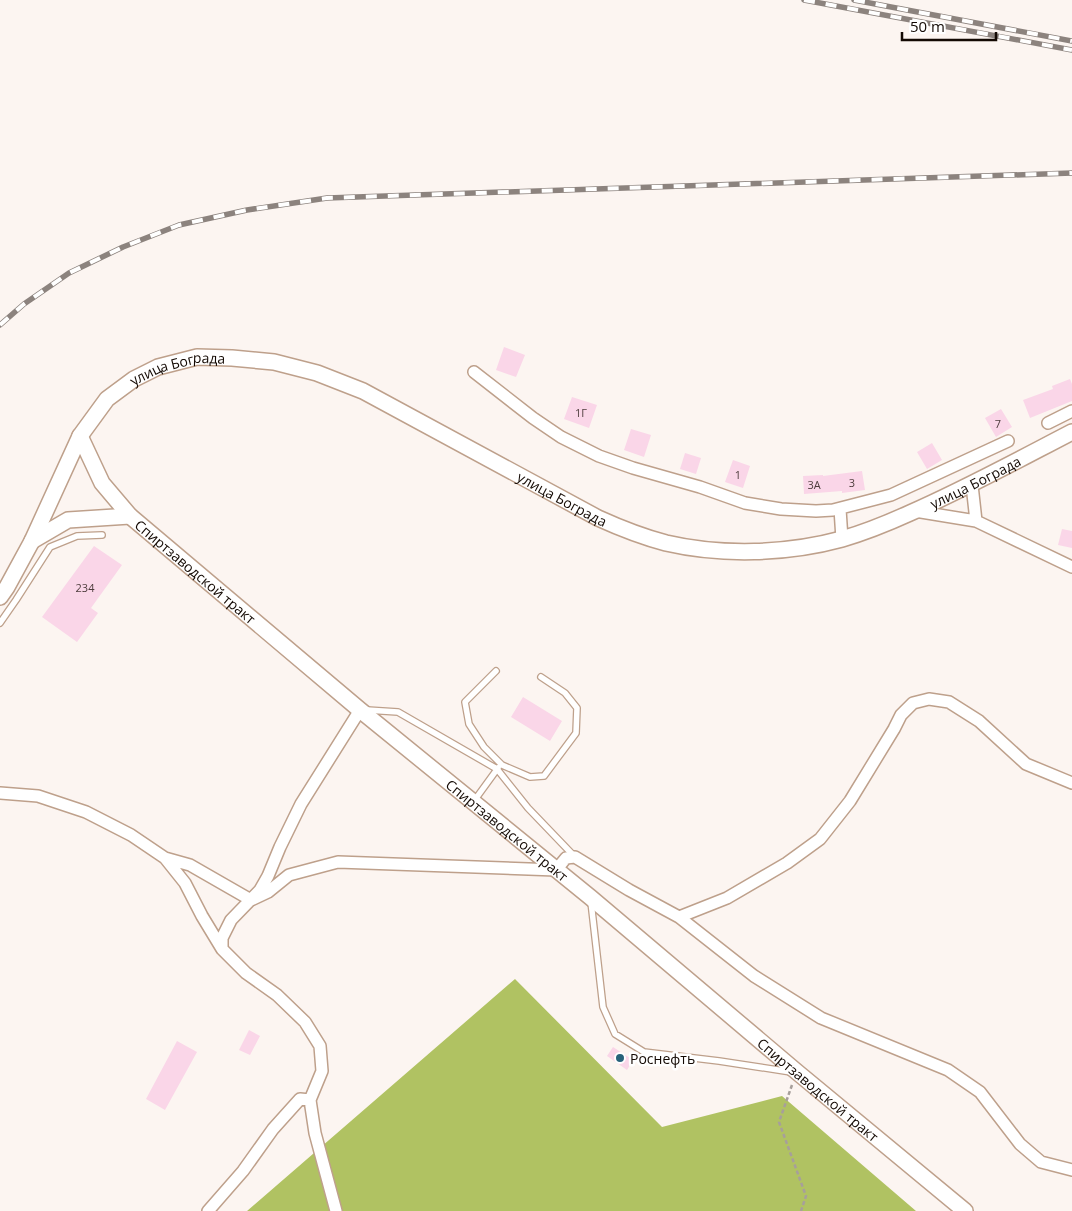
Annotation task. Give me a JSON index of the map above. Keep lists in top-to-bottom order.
{
  "streets": {
    "main road": ["улица Бограда", "Спиртзаводской тракт"]
  },
  "crossings": [
    ["улица Бограда", "Спиртзаводской тракт"]
  ],
  "places": ["Роснефть"],
  "house_numbers": [
    "1Г",
    "7",
    "1",
    "3",
    "3А",
    "234"
  ],
  "scale_bar": "50 m"
}
